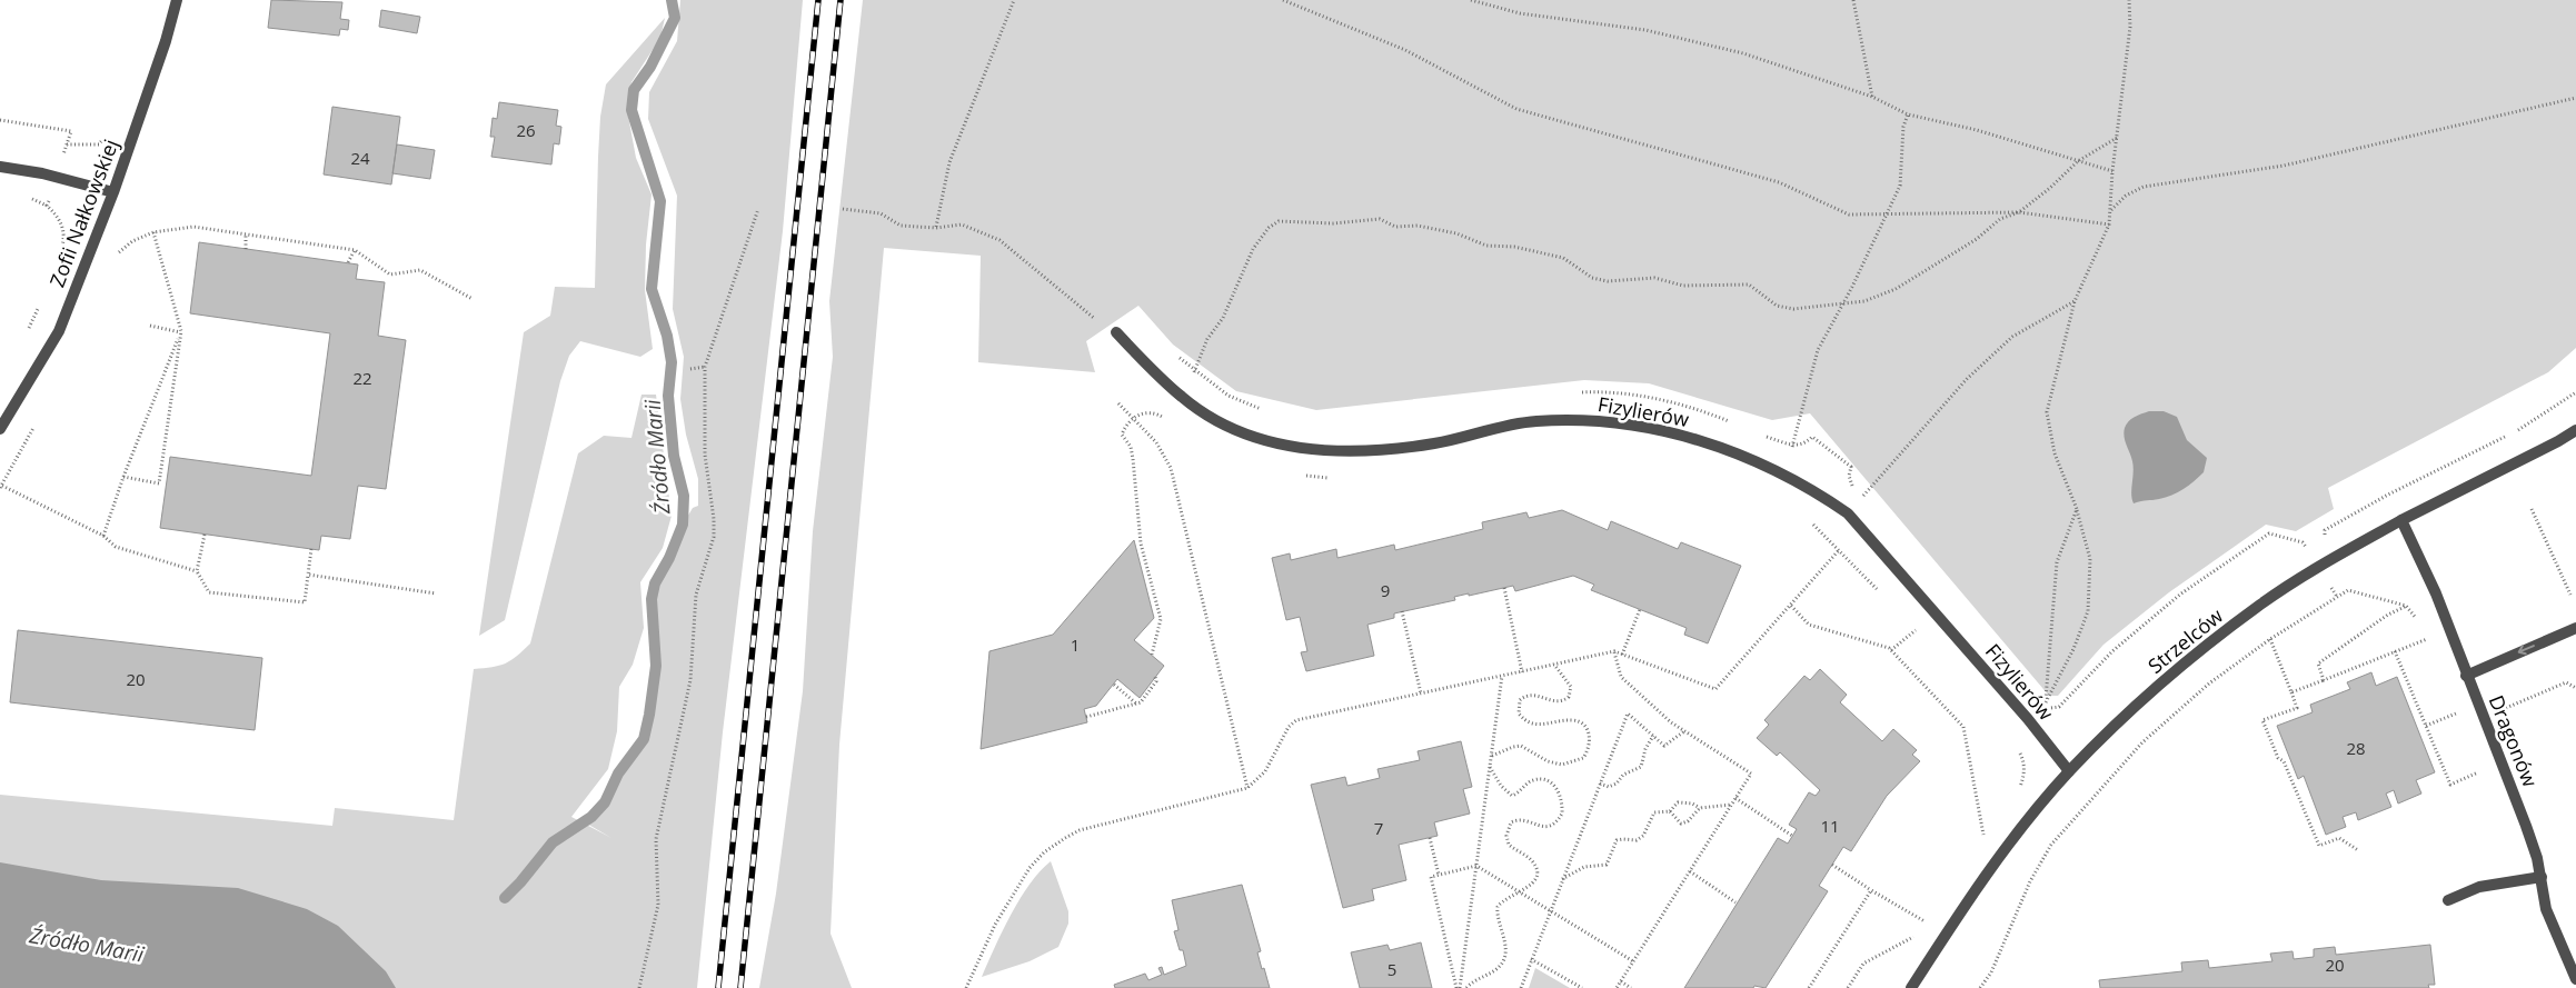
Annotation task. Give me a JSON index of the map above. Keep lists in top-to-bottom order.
{
  "streets": {
    "street": [
      "Zofii Nałkowskiej",
      "Fizylierów",
      "Strzelców",
      "Dragonów"
    ]
  },
  "crossings": [
    ["Fizylierów", "Strzelców"],
    ["Strzelców", "Dragonów"]
  ],
  "water": ["Źródło Marii"],
  "house_numbers": [
    "26",
    "24",
    "22",
    "9",
    "1",
    "20",
    "28",
    "11",
    "7",
    "20",
    "5"
  ]
}
